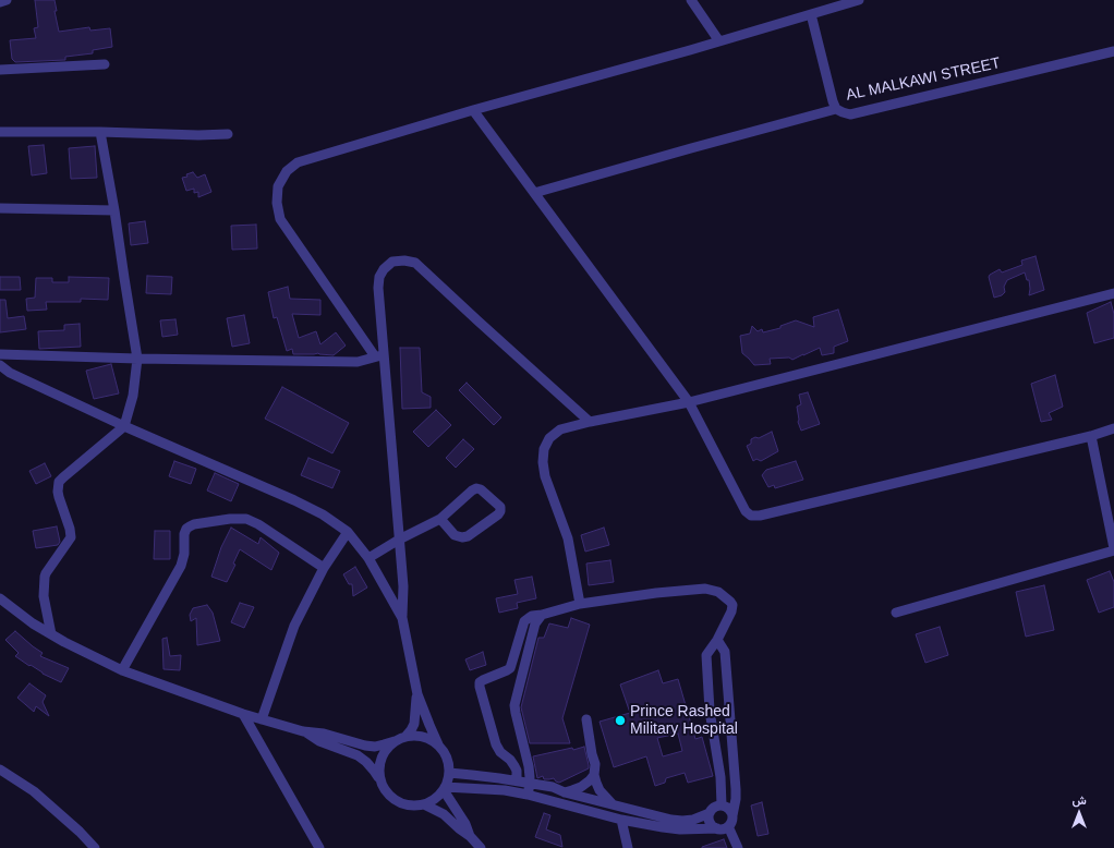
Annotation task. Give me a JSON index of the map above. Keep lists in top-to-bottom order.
{
  "streets": {
    "street": ["AL MALKAWI STREET"]
  },
  "places": ["Prince Rashed Military Hospital"],
  "north": "top"
}
